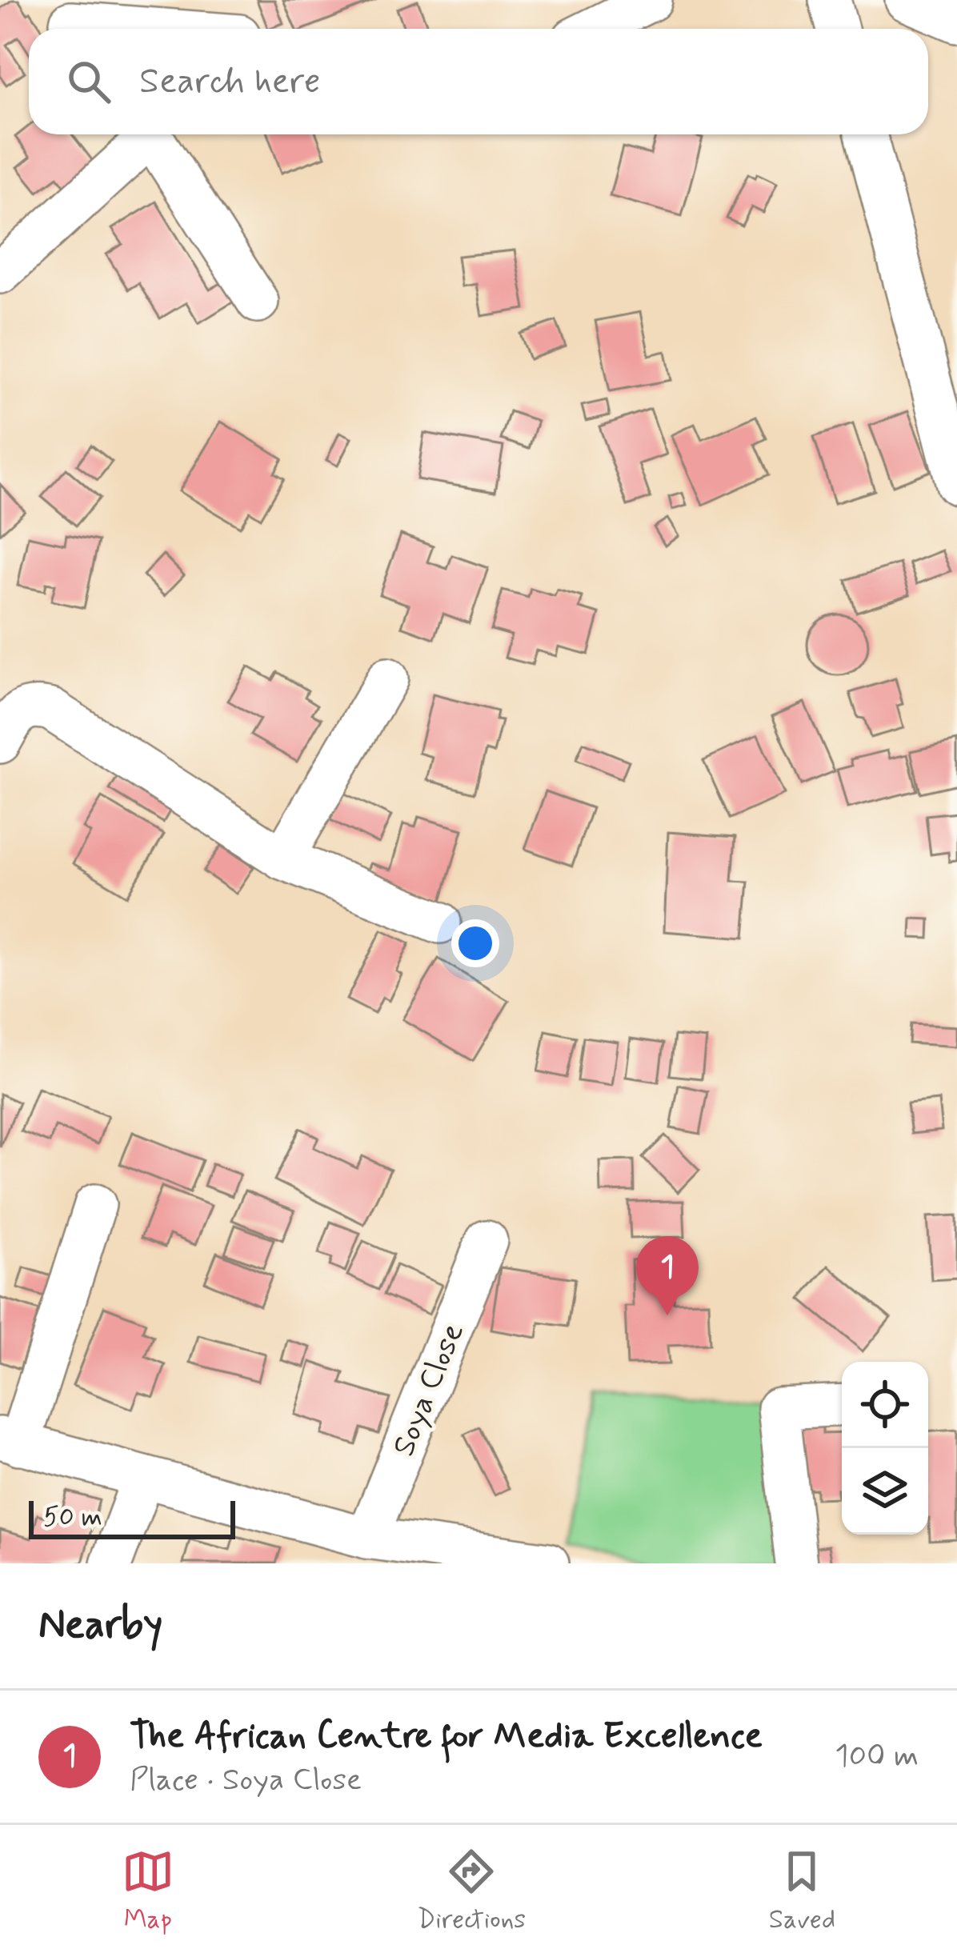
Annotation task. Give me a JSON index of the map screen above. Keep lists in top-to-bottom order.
{
  "streets": {
    "street": ["Soya Close"]
  },
  "scale_bar": "50 m",
  "page": {
    "search": "Search here",
    "pins": "1",
    "scale": "50 m",
    "heading": "Nearby",
    "list": [
      {
        "mark": "1",
        "name": "The African Centre for Media Excellence",
        "note": "Place · Soya Close",
        "value": "100 m"
      }
    ],
    "nav": ["Map", "Directions", "Saved"]
  }
}
